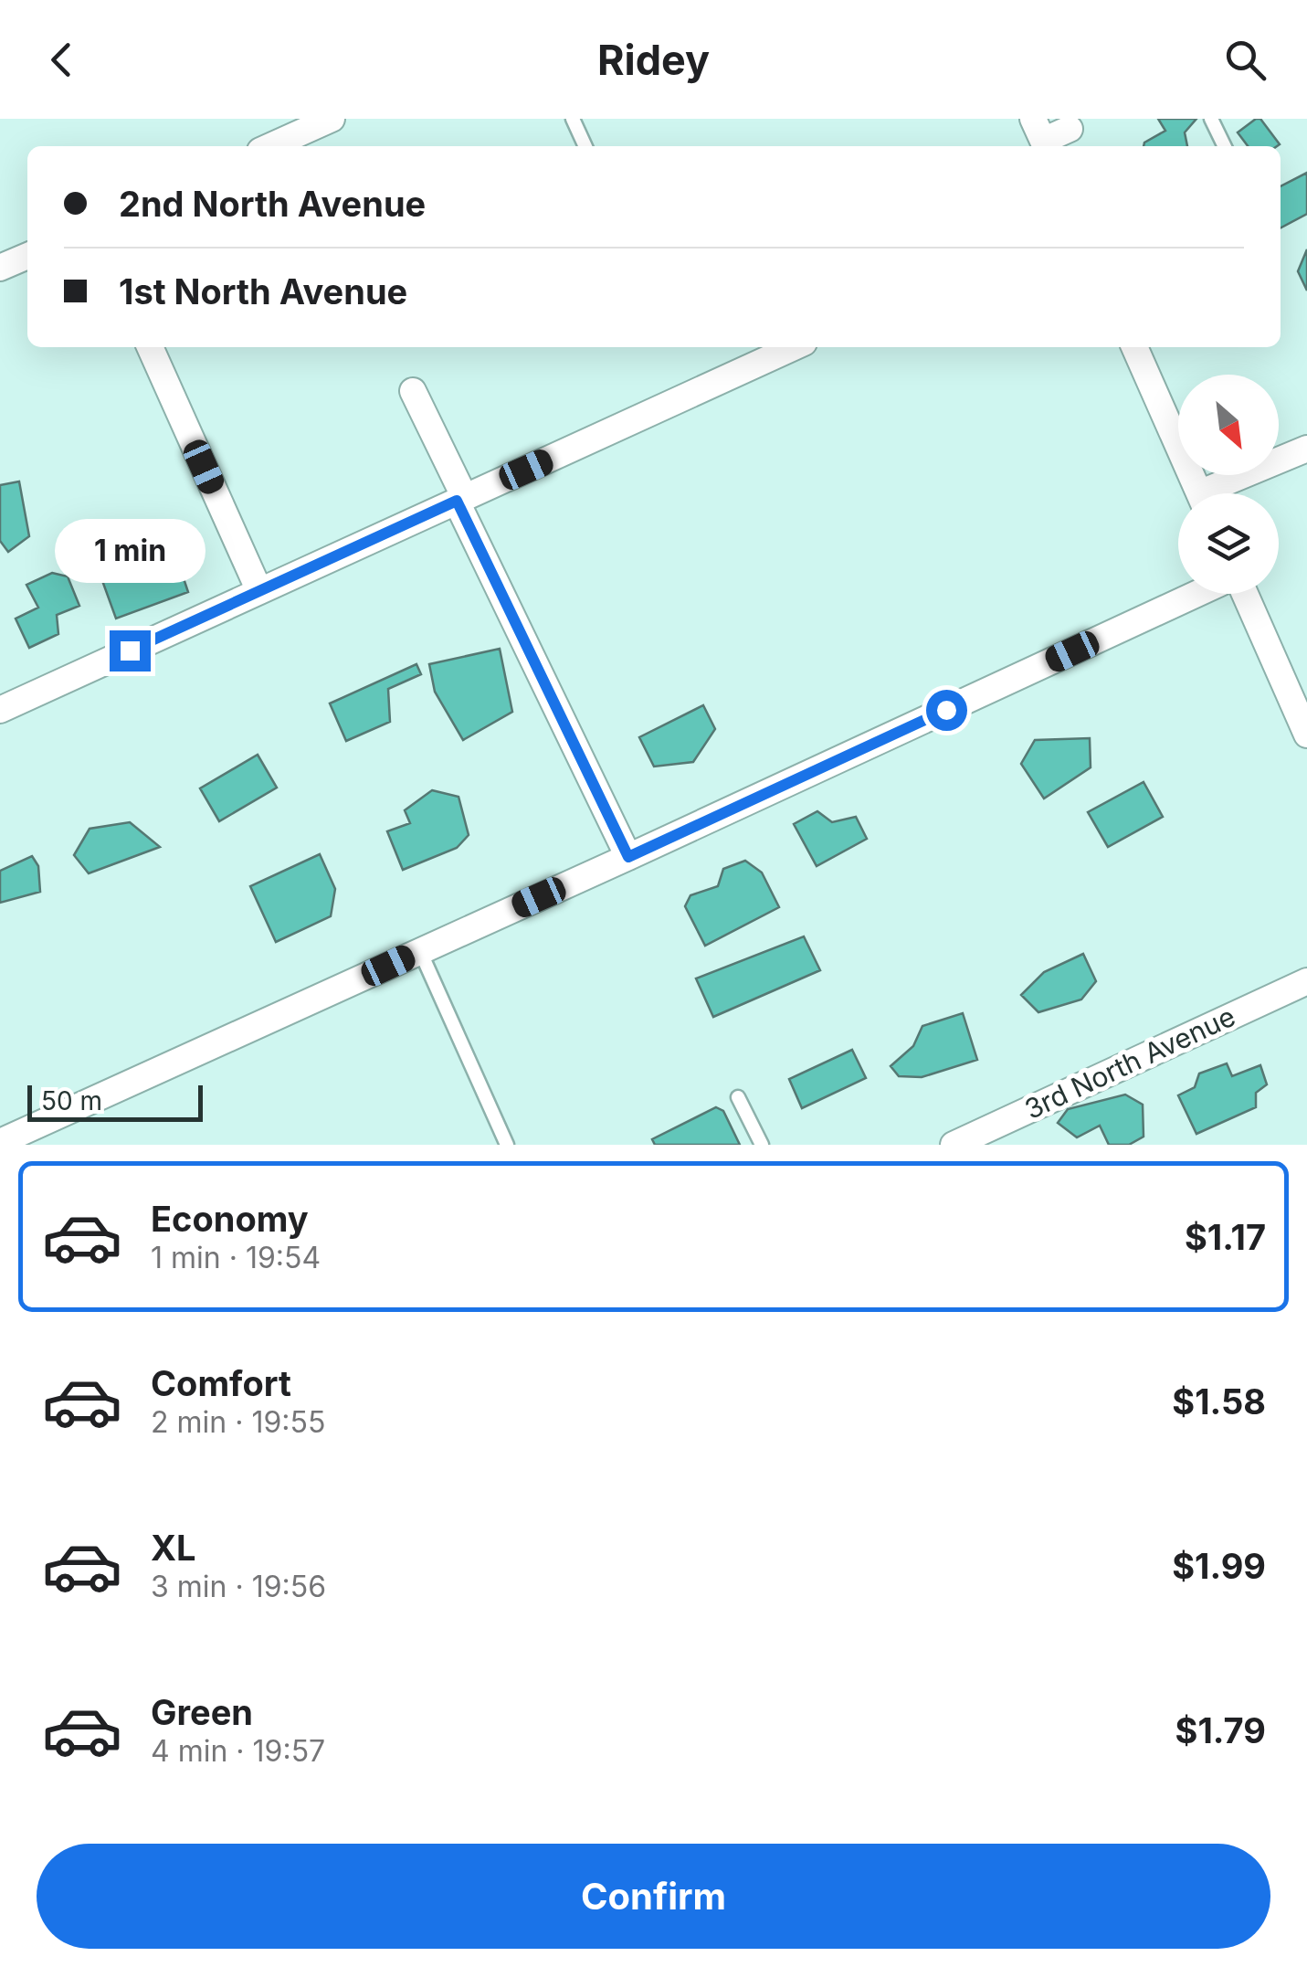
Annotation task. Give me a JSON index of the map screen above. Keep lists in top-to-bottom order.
{
  "streets": {
    "street": ["3rd North Avenue"]
  },
  "scale_bar": "50 m",
  "north": "bottom right",
  "page": {
    "header": "Ridey",
    "banner": ["2nd North Avenue", "1st North Avenue"],
    "bubble": "1 min",
    "scale": "50 m",
    "list": [
      {
        "name": "Economy",
        "note": "1 min · 19:54",
        "value": "$1.17"
      },
      {
        "name": "Comfort",
        "note": "2 min · 19:55",
        "value": "$1.58"
      },
      {
        "name": "XL",
        "note": "3 min · 19:56",
        "value": "$1.99"
      },
      {
        "name": "Green",
        "note": "4 min · 19:57",
        "value": "$1.79"
      }
    ],
    "buttons": "Confirm"
  }
}
